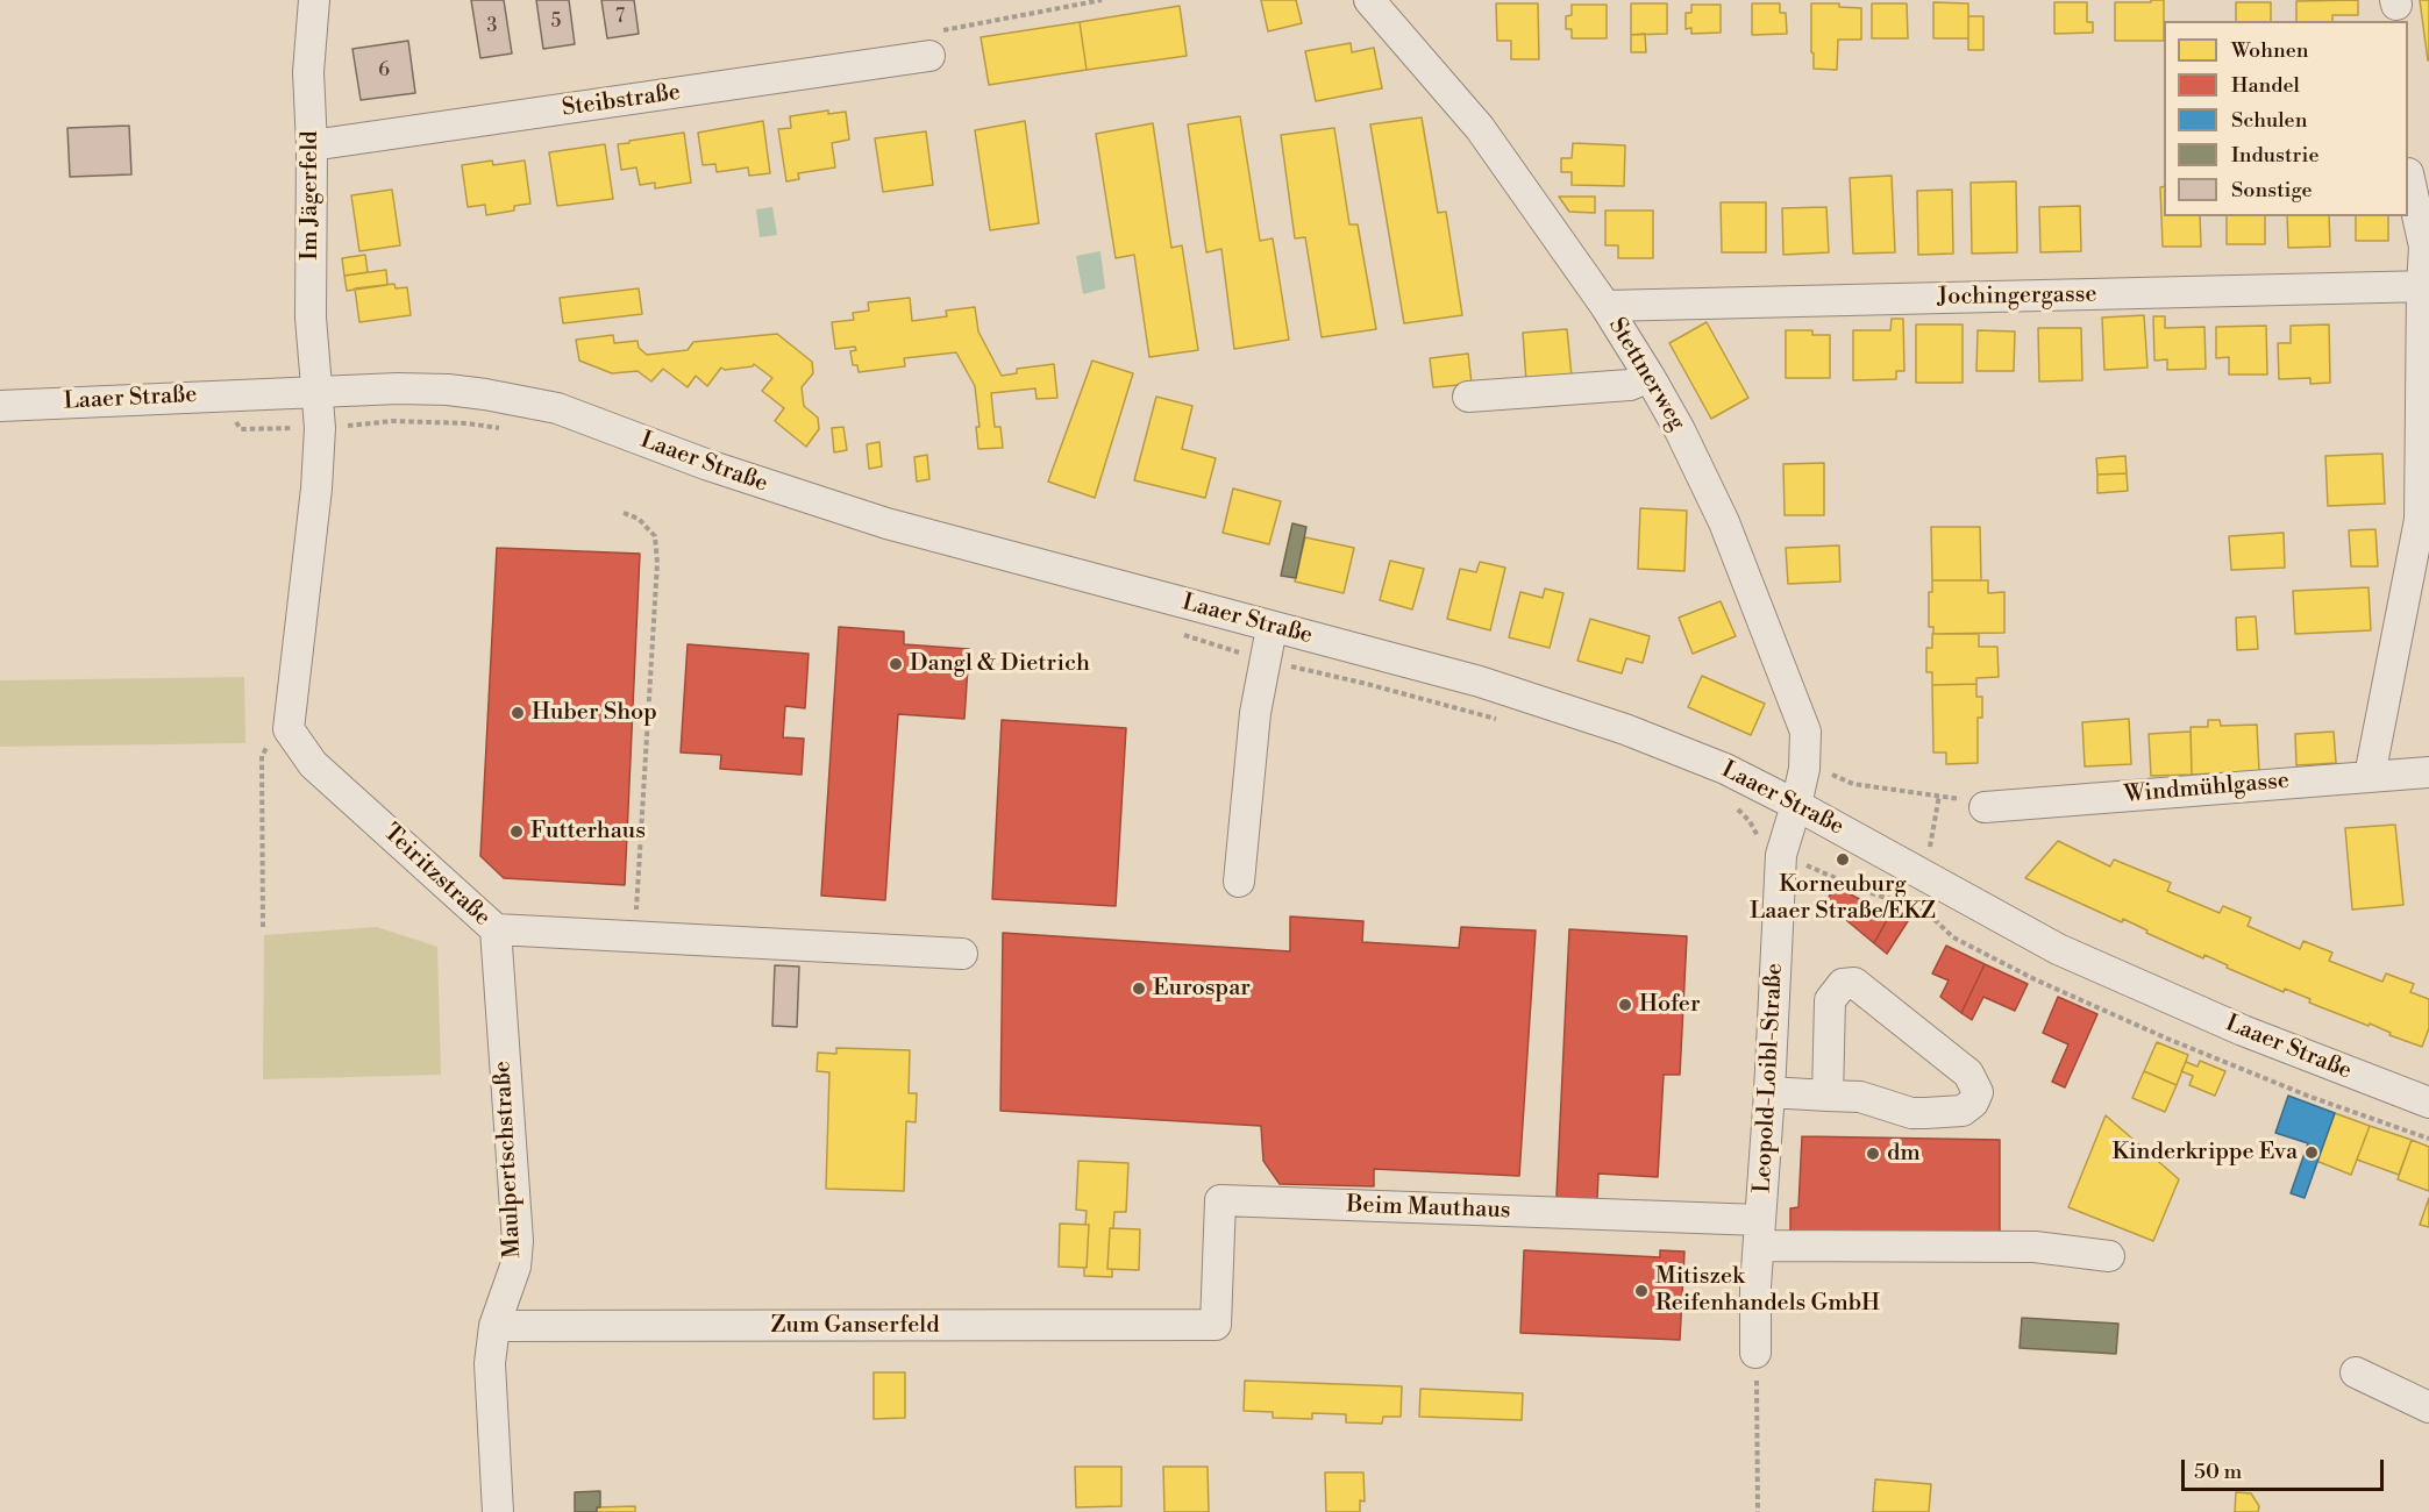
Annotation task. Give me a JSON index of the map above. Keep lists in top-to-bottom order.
{
  "streets": {
    "street": [
      "Steibstraße",
      "Im Jägerfeld",
      "Jochingergasse",
      "Stettnerweg",
      "Laaer Straße",
      "Windmühlgasse",
      "Teiritzstraße",
      "Leopold-Loibl-Straße",
      "Maulpertschstraße",
      "Beim Mauthaus",
      "Zum Ganserfeld"
    ]
  },
  "crossings": [
    ["Steibstraße", "Im Jägerfeld"],
    ["Im Jägerfeld", "Laaer Straße"],
    ["Jochingergasse", "Stettnerweg"],
    ["Stettnerweg", "Laaer Straße"],
    ["Stettnerweg", "Leopold-Loibl-Straße"],
    ["Laaer Straße", "Leopold-Loibl-Straße"],
    ["Teiritzstraße", "Maulpertschstraße"],
    ["Leopold-Loibl-Straße", "Beim Mauthaus"],
    ["Maulpertschstraße", "Zum Ganserfeld"],
    ["Beim Mauthaus", "Zum Ganserfeld"]
  ],
  "places": [
    "Dangl & Dietrich",
    "Huber Shop",
    "Futterhaus",
    "Korneuburg Laaer Straße/EKZ",
    "Eurospar",
    "Hofer",
    "Kinderkrippe Eva",
    "dm",
    "Mitiszek Reifenhandels GmbH"
  ],
  "house_numbers": [
    "7",
    "5",
    "3",
    "6"
  ],
  "legend": [
    "Wohnen",
    "Handel",
    "Schulen",
    "Industrie",
    "Sonstige"
  ],
  "scale_bar": "50 m"
}
